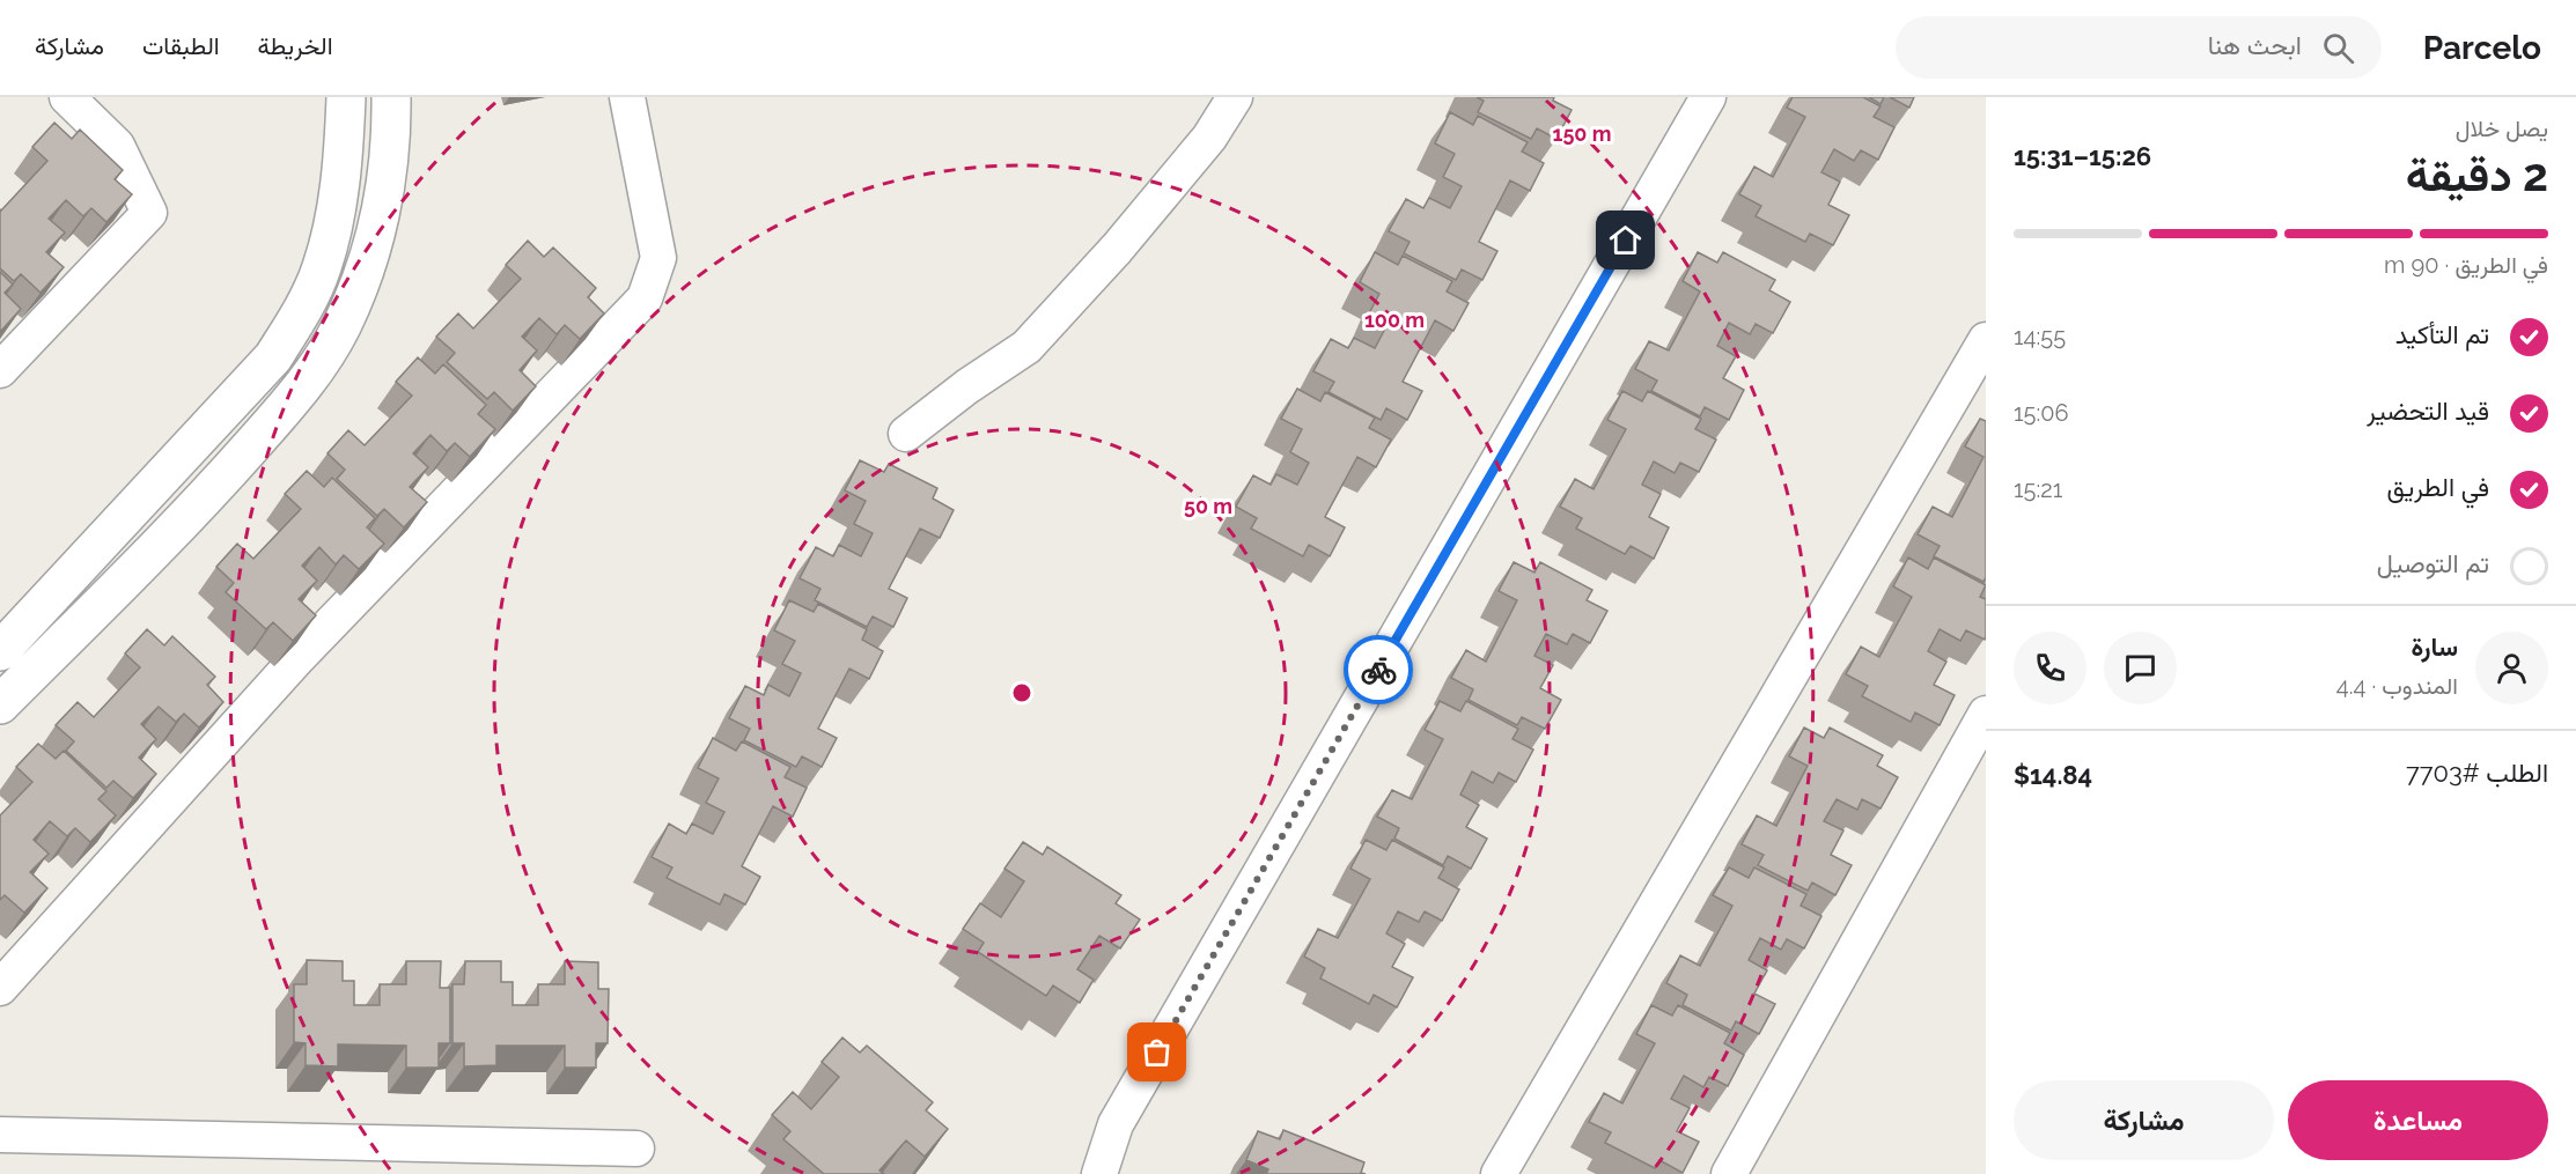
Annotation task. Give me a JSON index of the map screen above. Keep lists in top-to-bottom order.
{
  "page": {
    "header": "Parcelo",
    "search": "ابحث هنا",
    "nav": ["الخريطة", "الطبقات", "مشاركة"],
    "heading": ["2 دقيقة", "يصل خلال", "15:26–15:31"],
    "panel": [
      "سارة",
      "المندوب · 4.4",
      "الطلب #7703",
      "$14.84"
    ],
    "bar": "في الطريق · 90 m",
    "list": [
      ["تم التأكيد", "14:55"],
      ["قيد التحضير", "15:06"],
      ["في الطريق", "15:21"],
      "تم التوصيل"
    ],
    "buttons": ["مساعدة", "مشاركة"]
  },
  "rings": ["150 m", "100 m", "50 m"]
}
